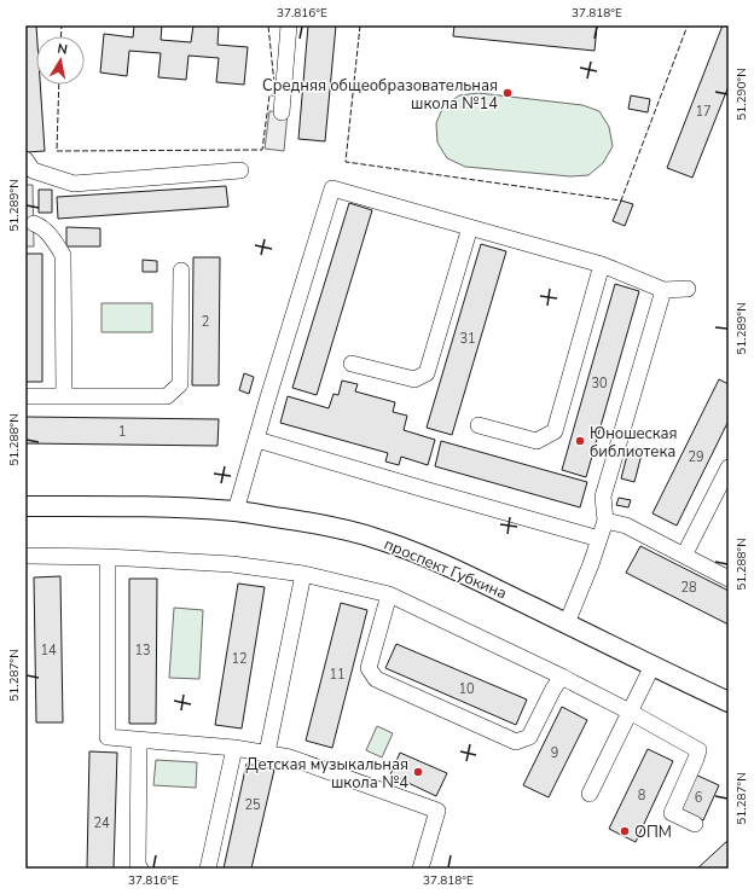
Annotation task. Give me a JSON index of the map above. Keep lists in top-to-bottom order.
{
  "streets": {
    "main road": ["проспект Губкина"]
  },
  "places": [
    "Средняя общеобразовательная школа №14",
    "Юношеская библиотека",
    "Детская музыкальная школа №4",
    "ОПМ"
  ],
  "house_numbers": [
    "17",
    "2",
    "31",
    "30",
    "1",
    "29",
    "28",
    "14",
    "13",
    "12",
    "11",
    "10",
    "9",
    "8",
    "6",
    "25",
    "24"
  ],
  "north": "top",
  "coordinates": [
    "37.816°E",
    "37.818°E",
    "51.290°N",
    "51.289°N",
    "51.288°N",
    "51.287°N"
  ]
}
